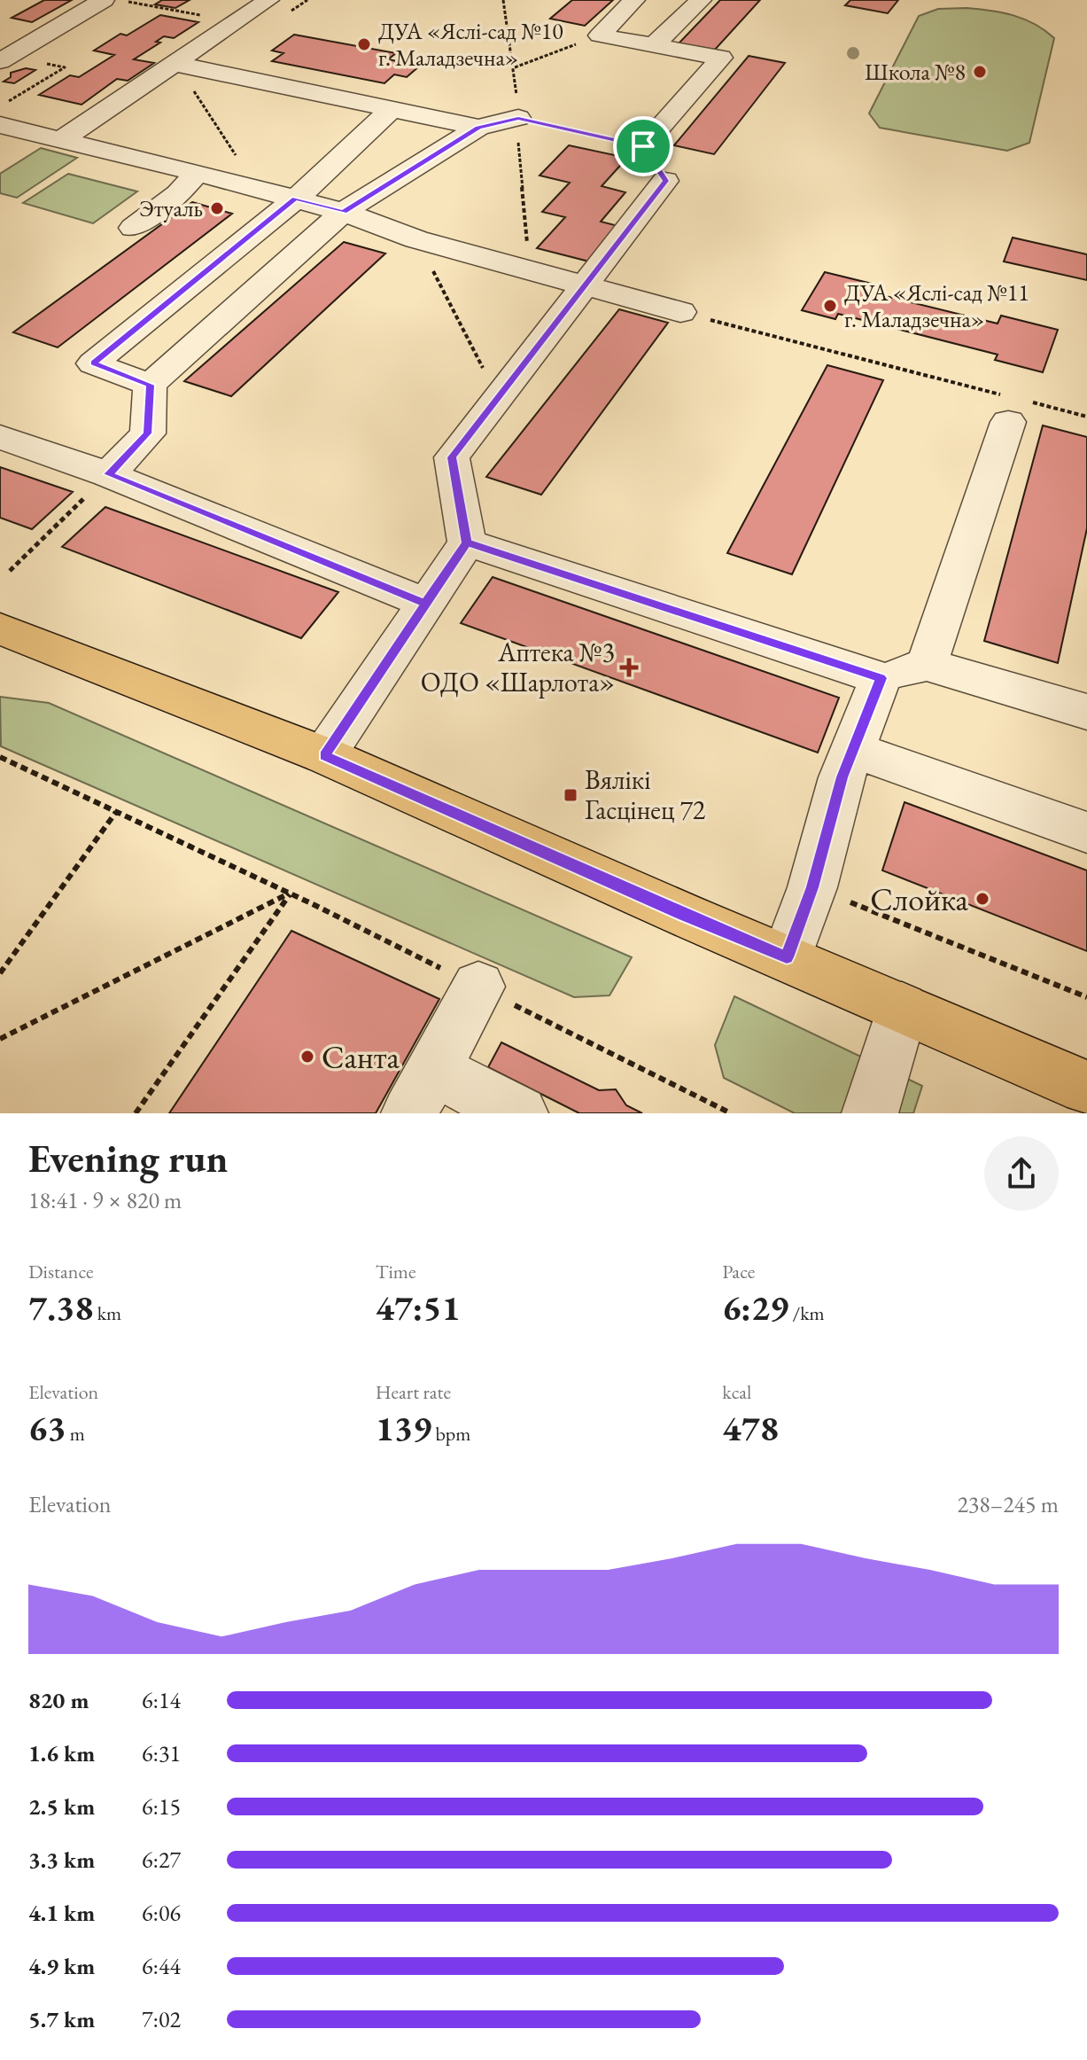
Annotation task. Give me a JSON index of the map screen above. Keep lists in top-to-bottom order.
{
  "places": {
    "other": [
      "ДУА «Яслі-сад №10 г. Маладзечна»",
      "Школа №8",
      "Этуаль",
      "ДУА «Яслі-сад №11 г. Маладзечна»",
      "Слойка",
      "Санта"
    ],
    "health": ["Аптека №3 ОДО «Шарлота»"],
    "transit": ["Вялікі Гасцінец 72"]
  },
  "page": {
    "heading": ["Evening run", "18:41 · 9 × 820 m"],
    "stats": [
      ["Distance", "7.38 km"],
      ["Time", "47:51"],
      ["Pace", "6:29 /km"],
      ["Elevation", "63 m"],
      ["Heart rate", "139 bpm"],
      ["kcal", "478"]
    ],
    "chart": ["Elevation", "238–245 m"],
    "list": [
      {
        "name": "820 m",
        "note": "6:14"
      },
      {
        "name": "1.6 km",
        "note": "6:31"
      },
      {
        "name": "2.5 km",
        "note": "6:15"
      },
      {
        "name": "3.3 km",
        "note": "6:27"
      },
      {
        "name": "4.1 km",
        "note": "6:06"
      },
      {
        "name": "4.9 km",
        "note": "6:44"
      },
      {
        "name": "5.7 km",
        "note": "7:02"
      }
    ]
  }
}
